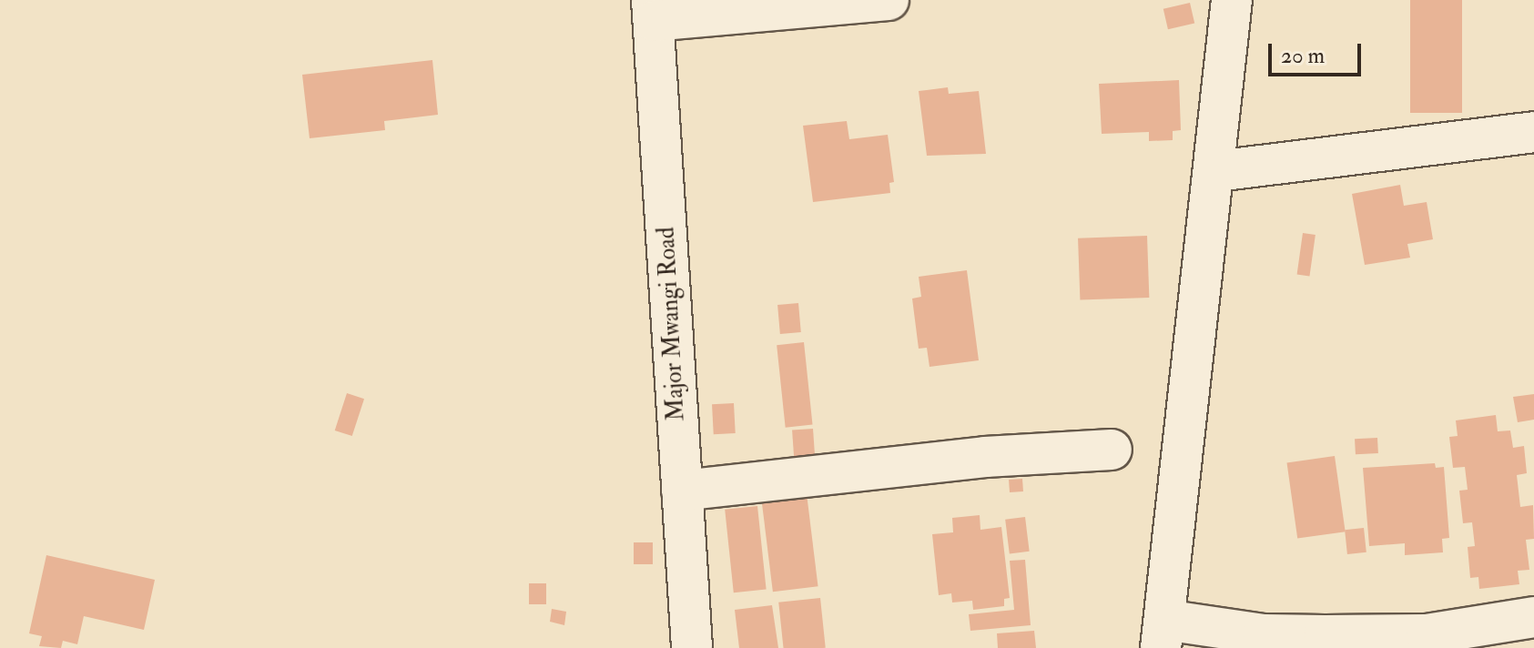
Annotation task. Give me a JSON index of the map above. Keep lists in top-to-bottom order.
{
  "streets": {
    "street": ["Major Mwangi Road"]
  },
  "scale_bar": "20 m"
}
